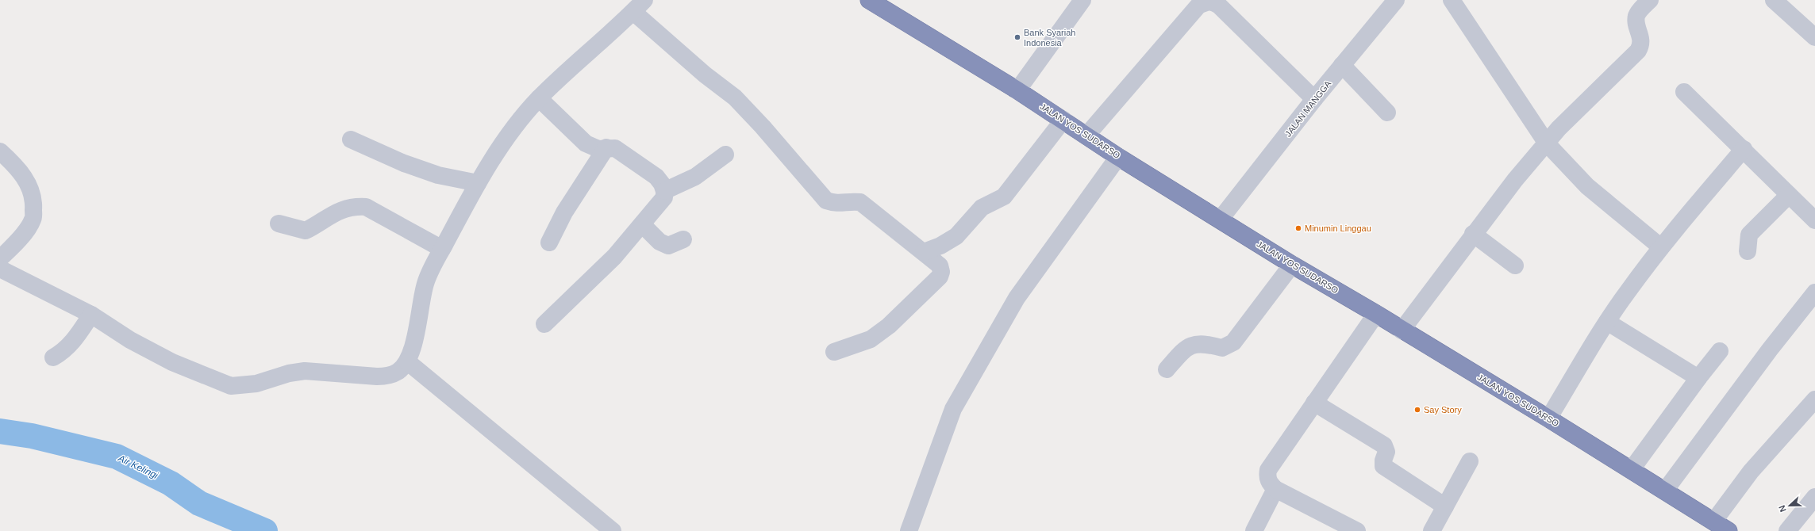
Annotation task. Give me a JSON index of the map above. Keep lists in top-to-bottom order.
{
  "streets": {
    "highway": ["JALAN YOS SUDARSO"],
    "street": ["JALAN MANGGA"]
  },
  "crossings": [
    ["JALAN MANGGA", "JALAN YOS SUDARSO"]
  ],
  "water": ["Air Kelingi"],
  "places": ["Bank Syariah Indonesia", "Minumin Linggau", "Say Story"],
  "north": "left"
}
